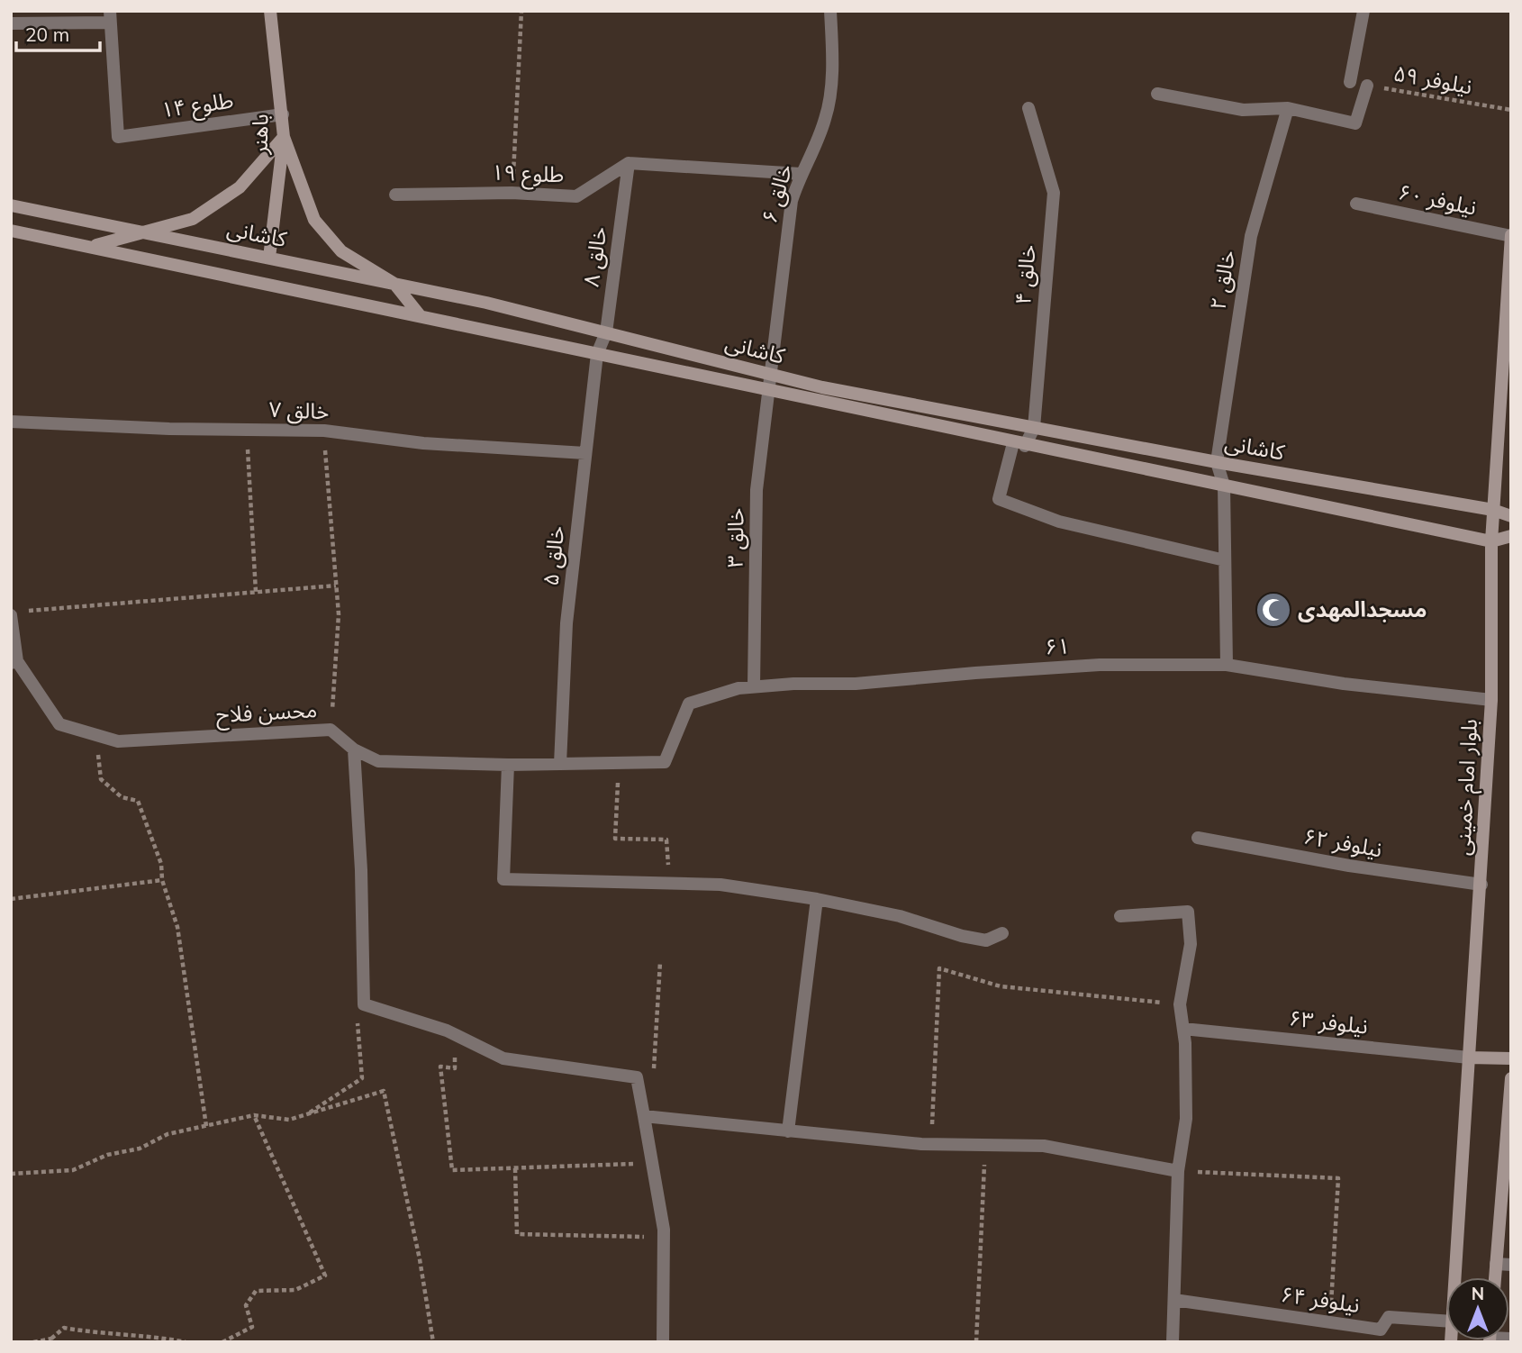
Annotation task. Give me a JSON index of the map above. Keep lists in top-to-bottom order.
{
  "streets": {
    "street": [
      "طلوع ۱۴",
      "باهنر",
      "طلوع ۱۹",
      "خالق ۶",
      "نیلوفر ۶۰",
      "کاشانی",
      "خالق ۸",
      "خالق ۴",
      "خالق ۲",
      "خالق ۷",
      "خالق ۳",
      "خالق ۵",
      "۶۱",
      "محسن فلاح",
      "بلوار امام خمینی",
      "نیلوفر ۶۲",
      "نیلوفر ۶۳",
      "نیلوفر ۶۴"
    ],
    "path": ["نیلوفر ۵۹"]
  },
  "crossings": [
    ["طلوع ۱۴", "باهنر"],
    ["باهنر", "کاشانی"],
    ["طلوع ۱۹", "خالق ۸"],
    ["خالق ۶", "کاشانی"],
    ["خالق ۶", "خالق ۳"],
    ["نیلوفر ۶۰", "بلوار امام خمینی"],
    ["کاشانی", "خالق ۸"],
    ["کاشانی", "خالق ۴"],
    ["کاشانی", "خالق ۲"],
    ["کاشانی", "خالق ۳"],
    ["کاشانی", "خالق ۵"],
    ["کاشانی", "بلوار امام خمینی"],
    ["خالق ۸", "خالق ۵"],
    ["خالق ۷", "خالق ۵"],
    ["خالق ۳", "۶۱"],
    ["خالق ۵", "محسن فلاح"],
    ["۶۱", "محسن فلاح"],
    ["۶۱", "بلوار امام خمینی"],
    ["بلوار امام خمینی", "نیلوفر ۶۲"],
    ["بلوار امام خمینی", "نیلوفر ۶۳"]
  ],
  "places": {
    "mosque": ["مسجدالمهدی"]
  },
  "scale_bar": "20 m",
  "north": "top"
}
